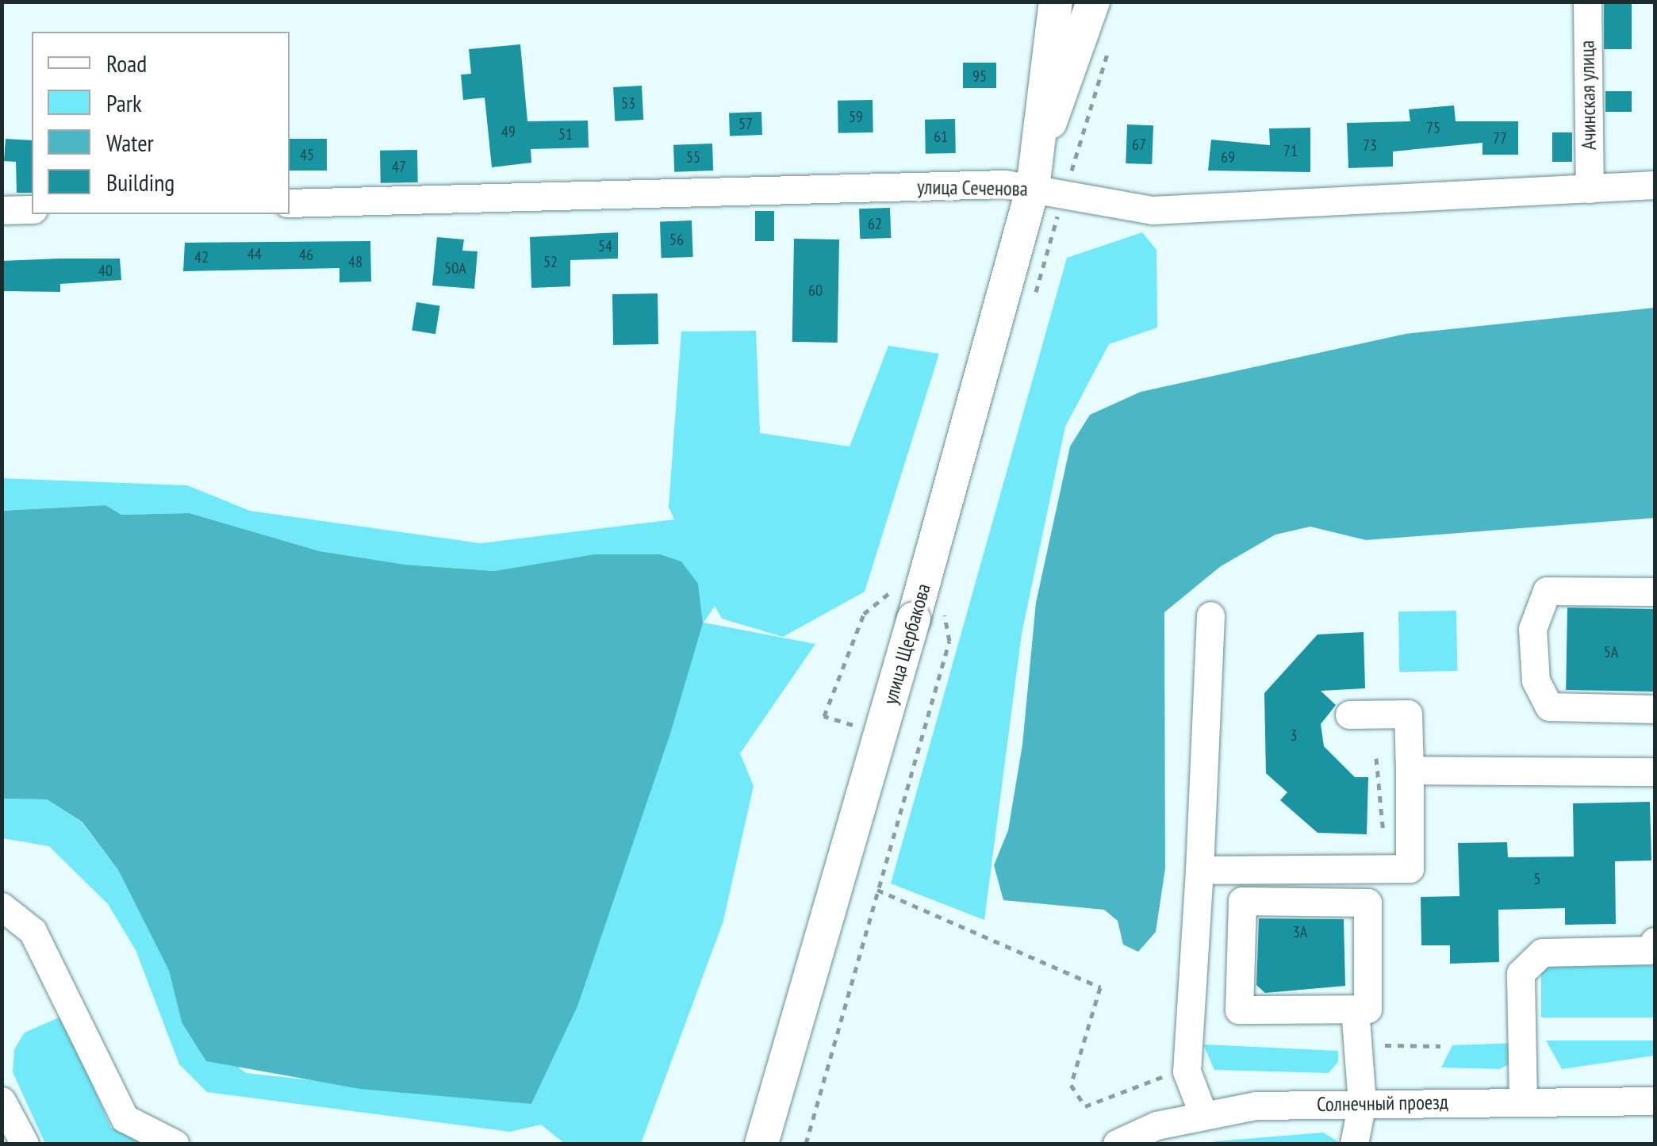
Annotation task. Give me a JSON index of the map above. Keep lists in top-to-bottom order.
{
  "streets": {
    "main road": ["улица Щербакова"],
    "street": ["Ачинская улица", "улица Сеченова", "Солнечный проезд"]
  },
  "crossings": [
    ["Ачинская улица", "улица Сеченова"],
    ["улица Сеченова", "улица Щербакова"]
  ],
  "house_numbers": [
    "95",
    "53",
    "59",
    "57",
    "75",
    "49",
    "51",
    "61",
    "77",
    "67",
    "73",
    "71",
    "45",
    "55",
    "69",
    "47",
    "62",
    "56",
    "54",
    "44",
    "46",
    "42",
    "48",
    "52",
    "50А",
    "40",
    "60",
    "5А",
    "3",
    "5",
    "3А"
  ],
  "legend": [
    "Road",
    "Park",
    "Water",
    "Building"
  ]
}
